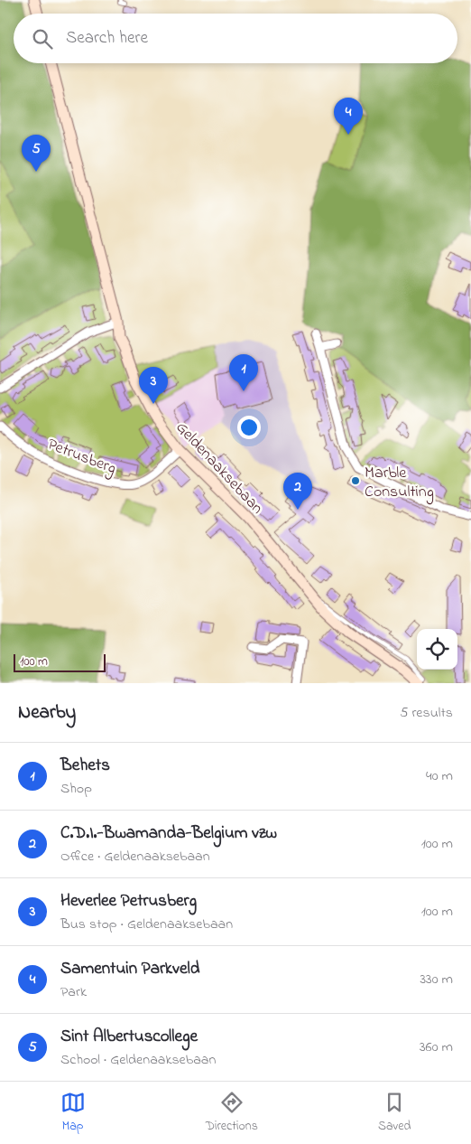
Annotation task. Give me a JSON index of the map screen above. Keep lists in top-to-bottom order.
{
  "streets": {
    "street": ["Petrusberg", "Geldenaaksebaan"]
  },
  "crossings": [
    ["Petrusberg", "Geldenaaksebaan"]
  ],
  "places": ["Marble Consulting"],
  "scale_bar": "100 m",
  "page": {
    "search": "Search here",
    "pins": [
      "4",
      "5",
      "1",
      "3",
      "2"
    ],
    "scale": "100 m",
    "heading": ["Nearby", "5 results"],
    "list": [
      {
        "mark": "1",
        "name": "Behets",
        "note": "Shop",
        "value": "40 m"
      },
      {
        "mark": "2",
        "name": "C.D.I.-Bwamanda-Belgium vzw",
        "note": "Office · Geldenaaksebaan",
        "value": "100 m"
      },
      {
        "mark": "3",
        "name": "Heverlee Petrusberg",
        "note": "Bus stop · Geldenaaksebaan",
        "value": "100 m"
      },
      {
        "mark": "4",
        "name": "Samentuin Parkveld",
        "note": "Park",
        "value": "330 m"
      },
      {
        "mark": "5",
        "name": "Sint Albertuscollege",
        "note": "School · Geldenaaksebaan",
        "value": "360 m"
      }
    ],
    "nav": ["Map", "Directions", "Saved"]
  }
}
